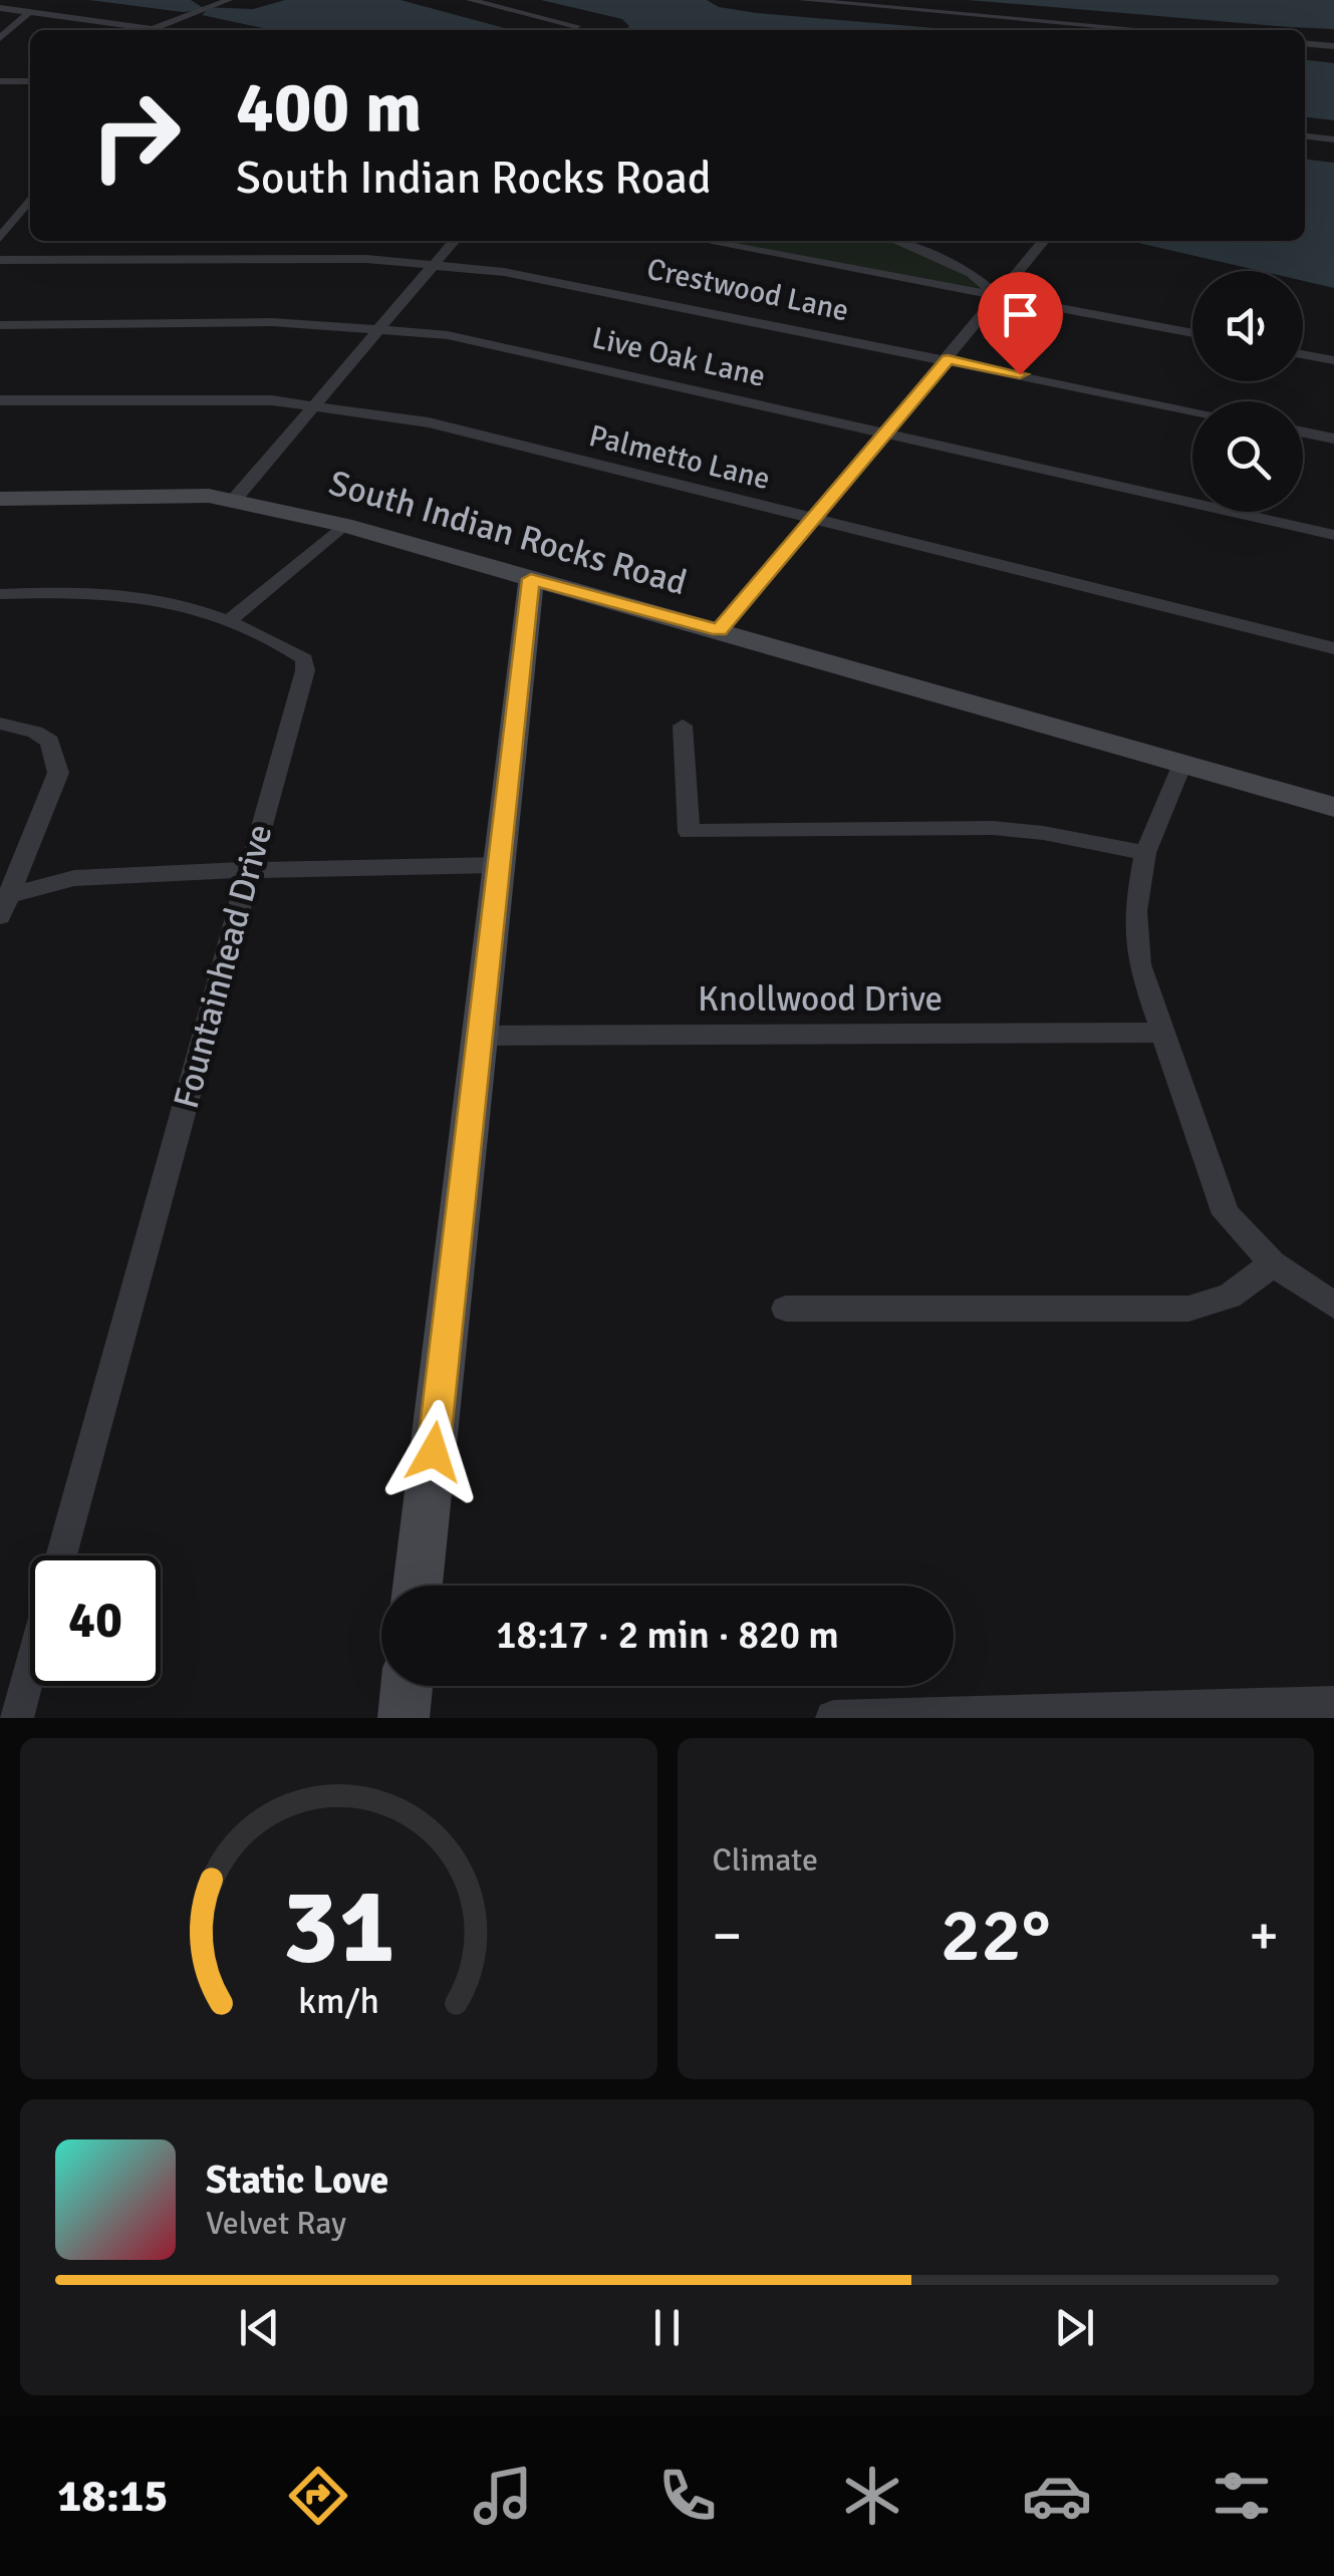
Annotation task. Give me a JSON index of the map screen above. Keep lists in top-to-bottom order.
{
  "streets": {
    "street": [
      "Crestwood Lane",
      "Live Oak Lane",
      "Palmetto Lane",
      "South Indian Rocks Road",
      "Fountainhead Drive",
      "Knollwood Drive"
    ]
  },
  "page": {
    "turn": ["400 m", "South Indian Rocks Road"],
    "limit": "40",
    "trip": "18:17 · 2 min · 820 m",
    "tile": "Climate",
    "heat": ["−", "22°", "+"],
    "song": ["Static Love", "Velvet Ray"],
    "tabs": "18:15",
    "gauge": ["31", "km/h"]
  }
}
